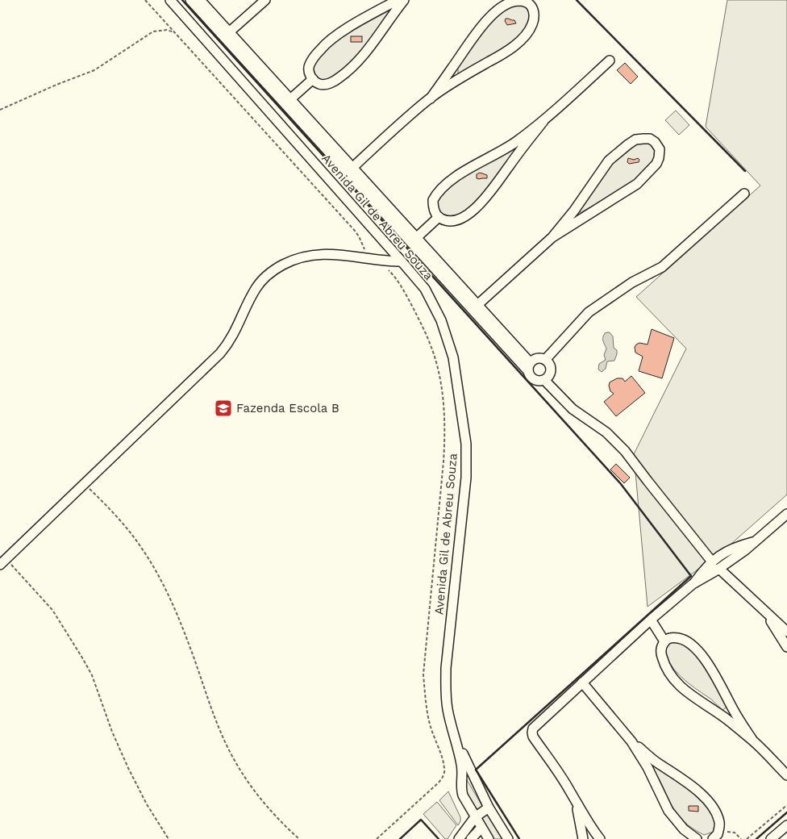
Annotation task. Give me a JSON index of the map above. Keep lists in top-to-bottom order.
{
  "streets": {
    "street": ["Avenida Gil de Abreu Souza"]
  },
  "places": {
    "school or university": ["Fazenda Escola B"]
  }
}
